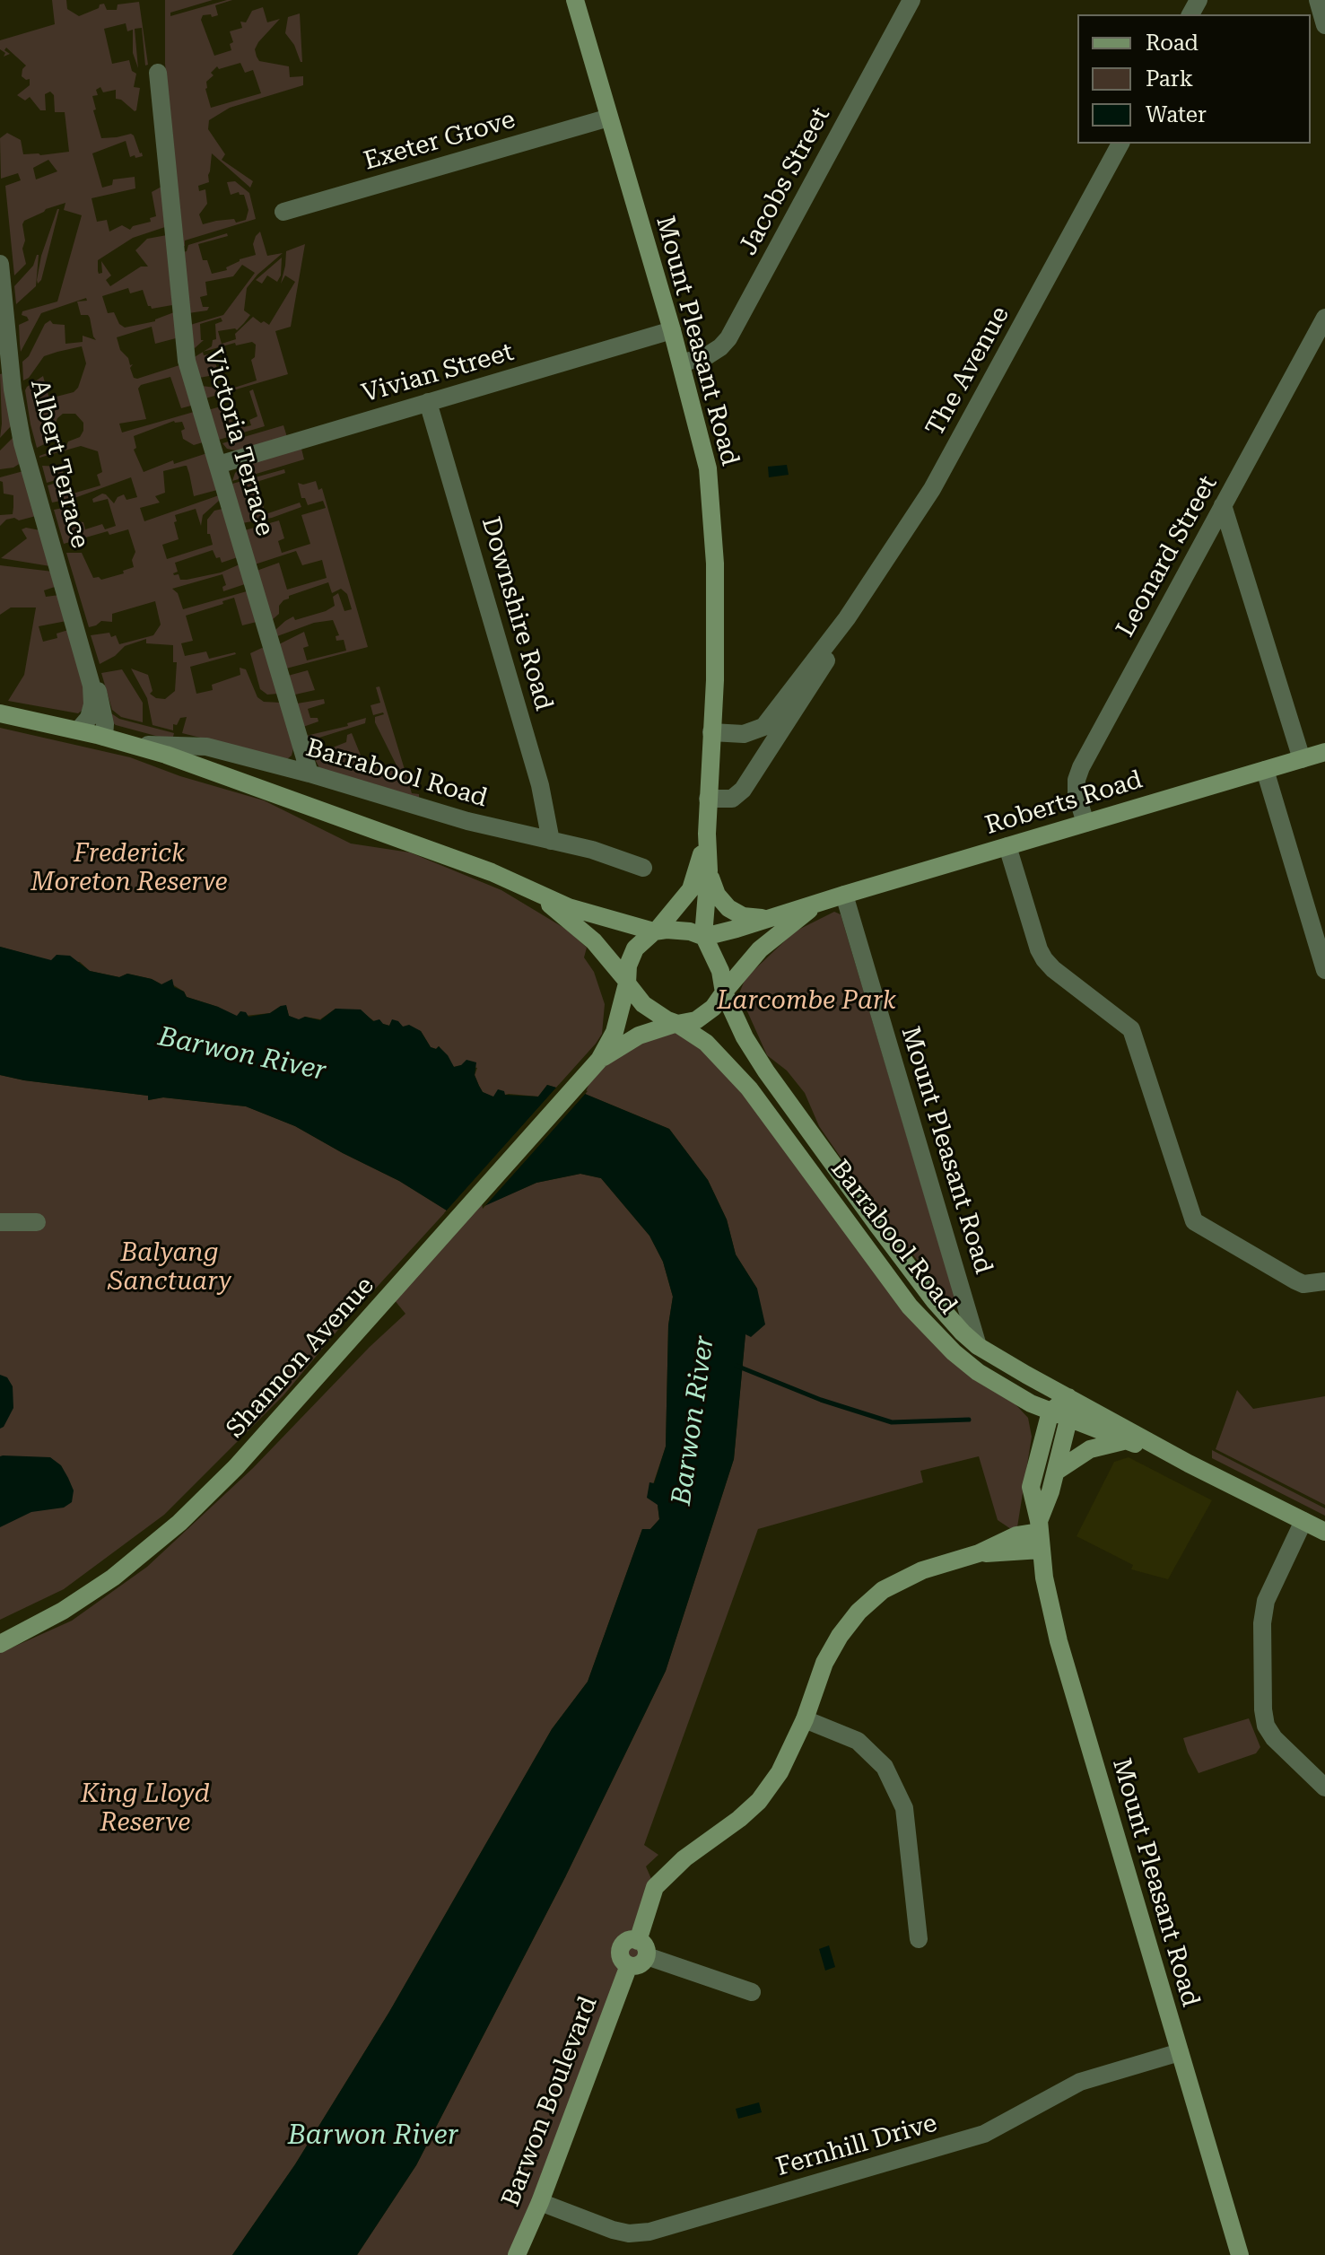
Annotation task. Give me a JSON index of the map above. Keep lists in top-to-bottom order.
{
  "streets": {
    "street": [
      "Exeter Grove",
      "Jacobs Street",
      "Mount Pleasant Road",
      "The Avenue",
      "Vivian Street",
      "Victoria Terrace",
      "Albert Terrace",
      "Leonard Street",
      "Downshire Road",
      "Barrabool Road",
      "Roberts Road",
      "Shannon Avenue",
      "Barwon Boulevard",
      "Fernhill Drive"
    ]
  },
  "crossings": [
    ["Exeter Grove", "Mount Pleasant Road"],
    ["Jacobs Street", "Mount Pleasant Road"],
    ["Mount Pleasant Road", "The Avenue"],
    ["Mount Pleasant Road", "Vivian Street"],
    ["Mount Pleasant Road", "Barrabool Road"],
    ["Mount Pleasant Road", "Roberts Road"],
    ["Mount Pleasant Road", "Shannon Avenue"],
    ["Mount Pleasant Road", "Fernhill Drive"],
    ["Vivian Street", "Victoria Terrace"],
    ["Vivian Street", "Downshire Road"],
    ["Victoria Terrace", "Barrabool Road"],
    ["Albert Terrace", "Barrabool Road"],
    ["Leonard Street", "Roberts Road"],
    ["Downshire Road", "Barrabool Road"],
    ["Barrabool Road", "Roberts Road"],
    ["Barrabool Road", "Shannon Avenue"],
    ["Roberts Road", "Shannon Avenue"],
    ["Barwon Boulevard", "Fernhill Drive"]
  ],
  "water": ["Barwon River"],
  "parks": [
    "Frederick Moreton Reserve",
    "Larcombe Park",
    "Balyang Sanctuary",
    "King Lloyd Reserve"
  ],
  "legend": ["Road", "Park", "Water"]
}
